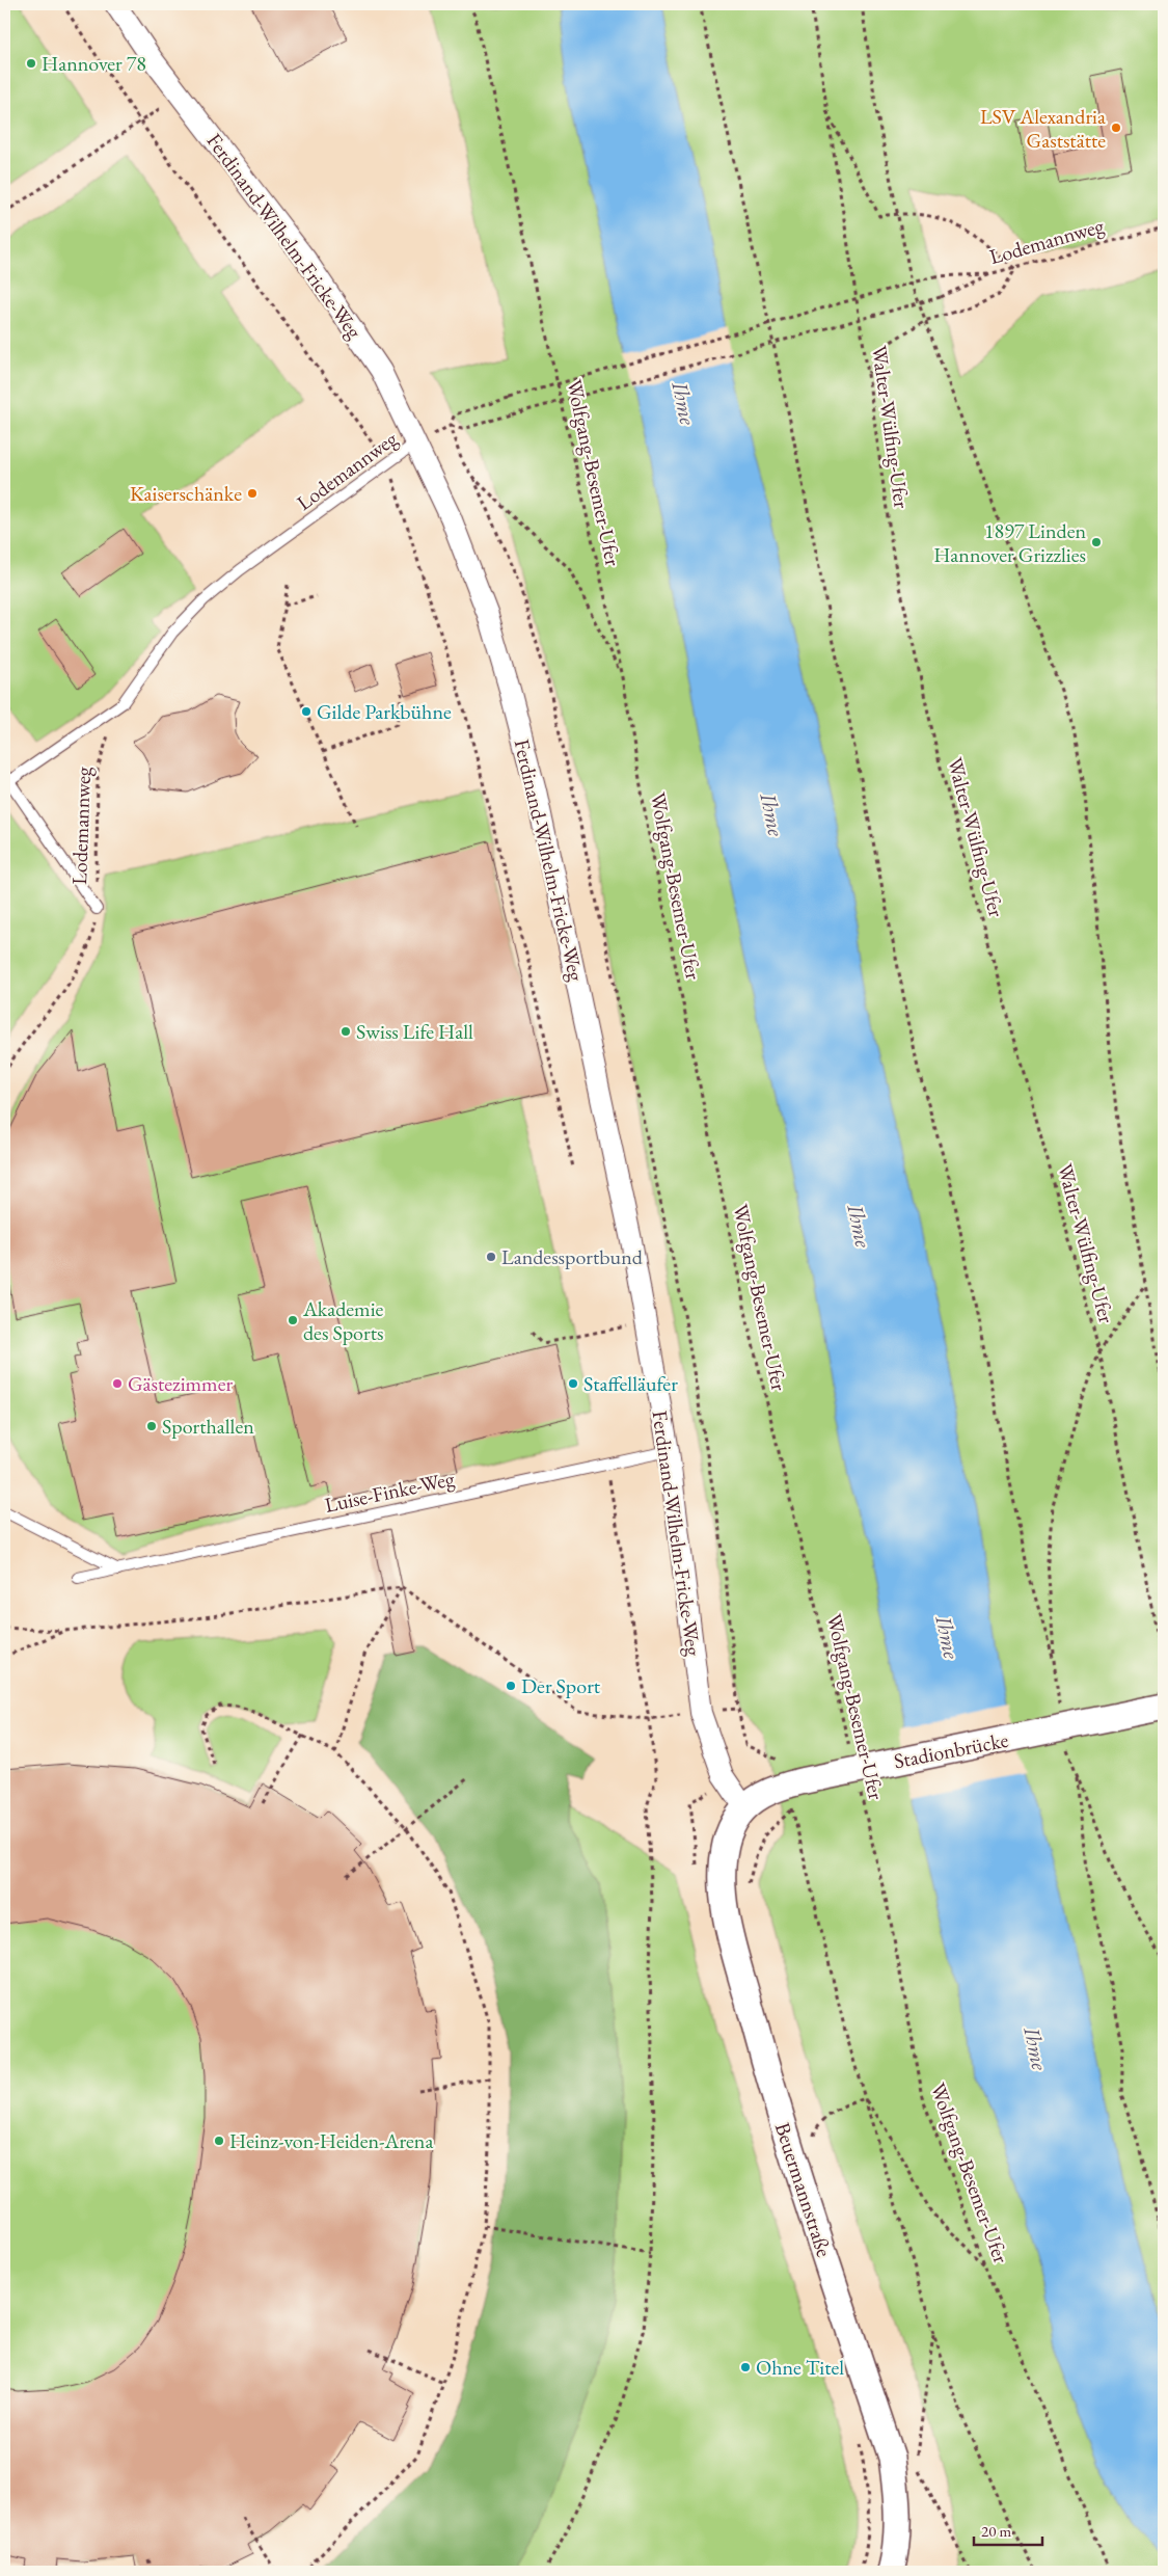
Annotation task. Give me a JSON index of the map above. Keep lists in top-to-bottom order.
{
  "streets": {
    "street": ["Ferdinand-Wilhelm-Fricke-Weg", "Stadionbrücke", "Beuermannstraße"],
    "lane": ["Lodemannweg", "Luise-Finke-Weg"],
    "path": ["Walter-Wülfing-Ufer", "Wolfgang-Besemer-Ufer"]
  },
  "crossings": [
    ["Ferdinand-Wilhelm-Fricke-Weg", "Lodemannweg"],
    ["Ferdinand-Wilhelm-Fricke-Weg", "Luise-Finke-Weg"],
    ["Ferdinand-Wilhelm-Fricke-Weg", "Stadionbrücke"],
    ["Ferdinand-Wilhelm-Fricke-Weg", "Beuermannstraße"],
    ["Stadionbrücke", "Beuermannstraße"]
  ],
  "water": ["Ihme"],
  "places": [
    "Hannover 78",
    "LSV Alexandria Gaststätte",
    "Kaiserschänke",
    "1897 Linden Hannover Grizzlies",
    "Gilde Parkbühne",
    "Swiss Life Hall",
    "Landessportbund",
    "Akademie des Sports",
    "Gästezimmer",
    "Staffelläufer",
    "Sporthallen",
    "Der Sport",
    "Heinz-von-Heiden-Arena",
    "Ohne Titel"
  ],
  "scale_bar": "20 m"
}
